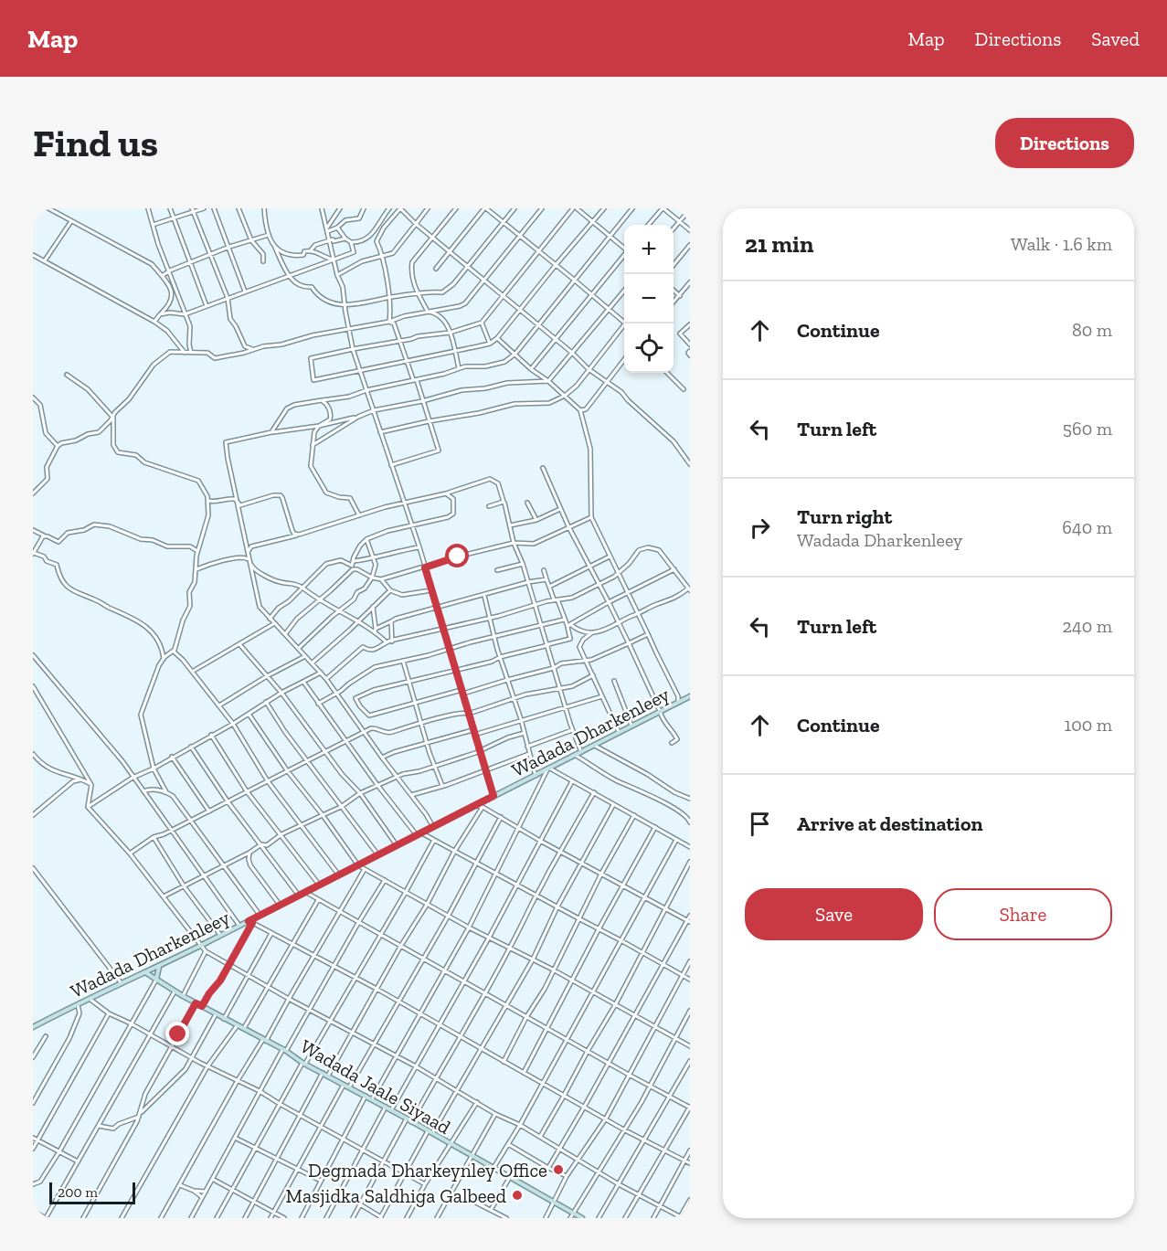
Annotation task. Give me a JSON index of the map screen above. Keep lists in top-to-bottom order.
{
  "streets": {
    "main road": ["Wadada Dharkenleey", "Wadada Jaale Siyaad"]
  },
  "crossings": [
    ["Wadada Dharkenleey", "Wadada Jaale Siyaad"]
  ],
  "places": ["Degmada Dharkeynley Office", "Masjidka Saldhiga Galbeed"],
  "scale_bar": "200 m",
  "page": {
    "header": "Map",
    "nav": ["Map", "Directions", "Saved"],
    "buttons": [
      "Directions",
      ["Save", "Share"]
    ],
    "title": "Find us",
    "heading": ["21 min", "Walk · 1.6 km"],
    "map_buttons": ["+", "−"],
    "list": [
      ["Continue", "80 m"],
      ["Turn left", "560 m"],
      ["Turn right", "Wadada Dharkenleey", "640 m"],
      ["Turn left", "240 m"],
      ["Continue", "100 m"],
      "Arrive at destination"
    ],
    "scale": "200 m"
  }
}
